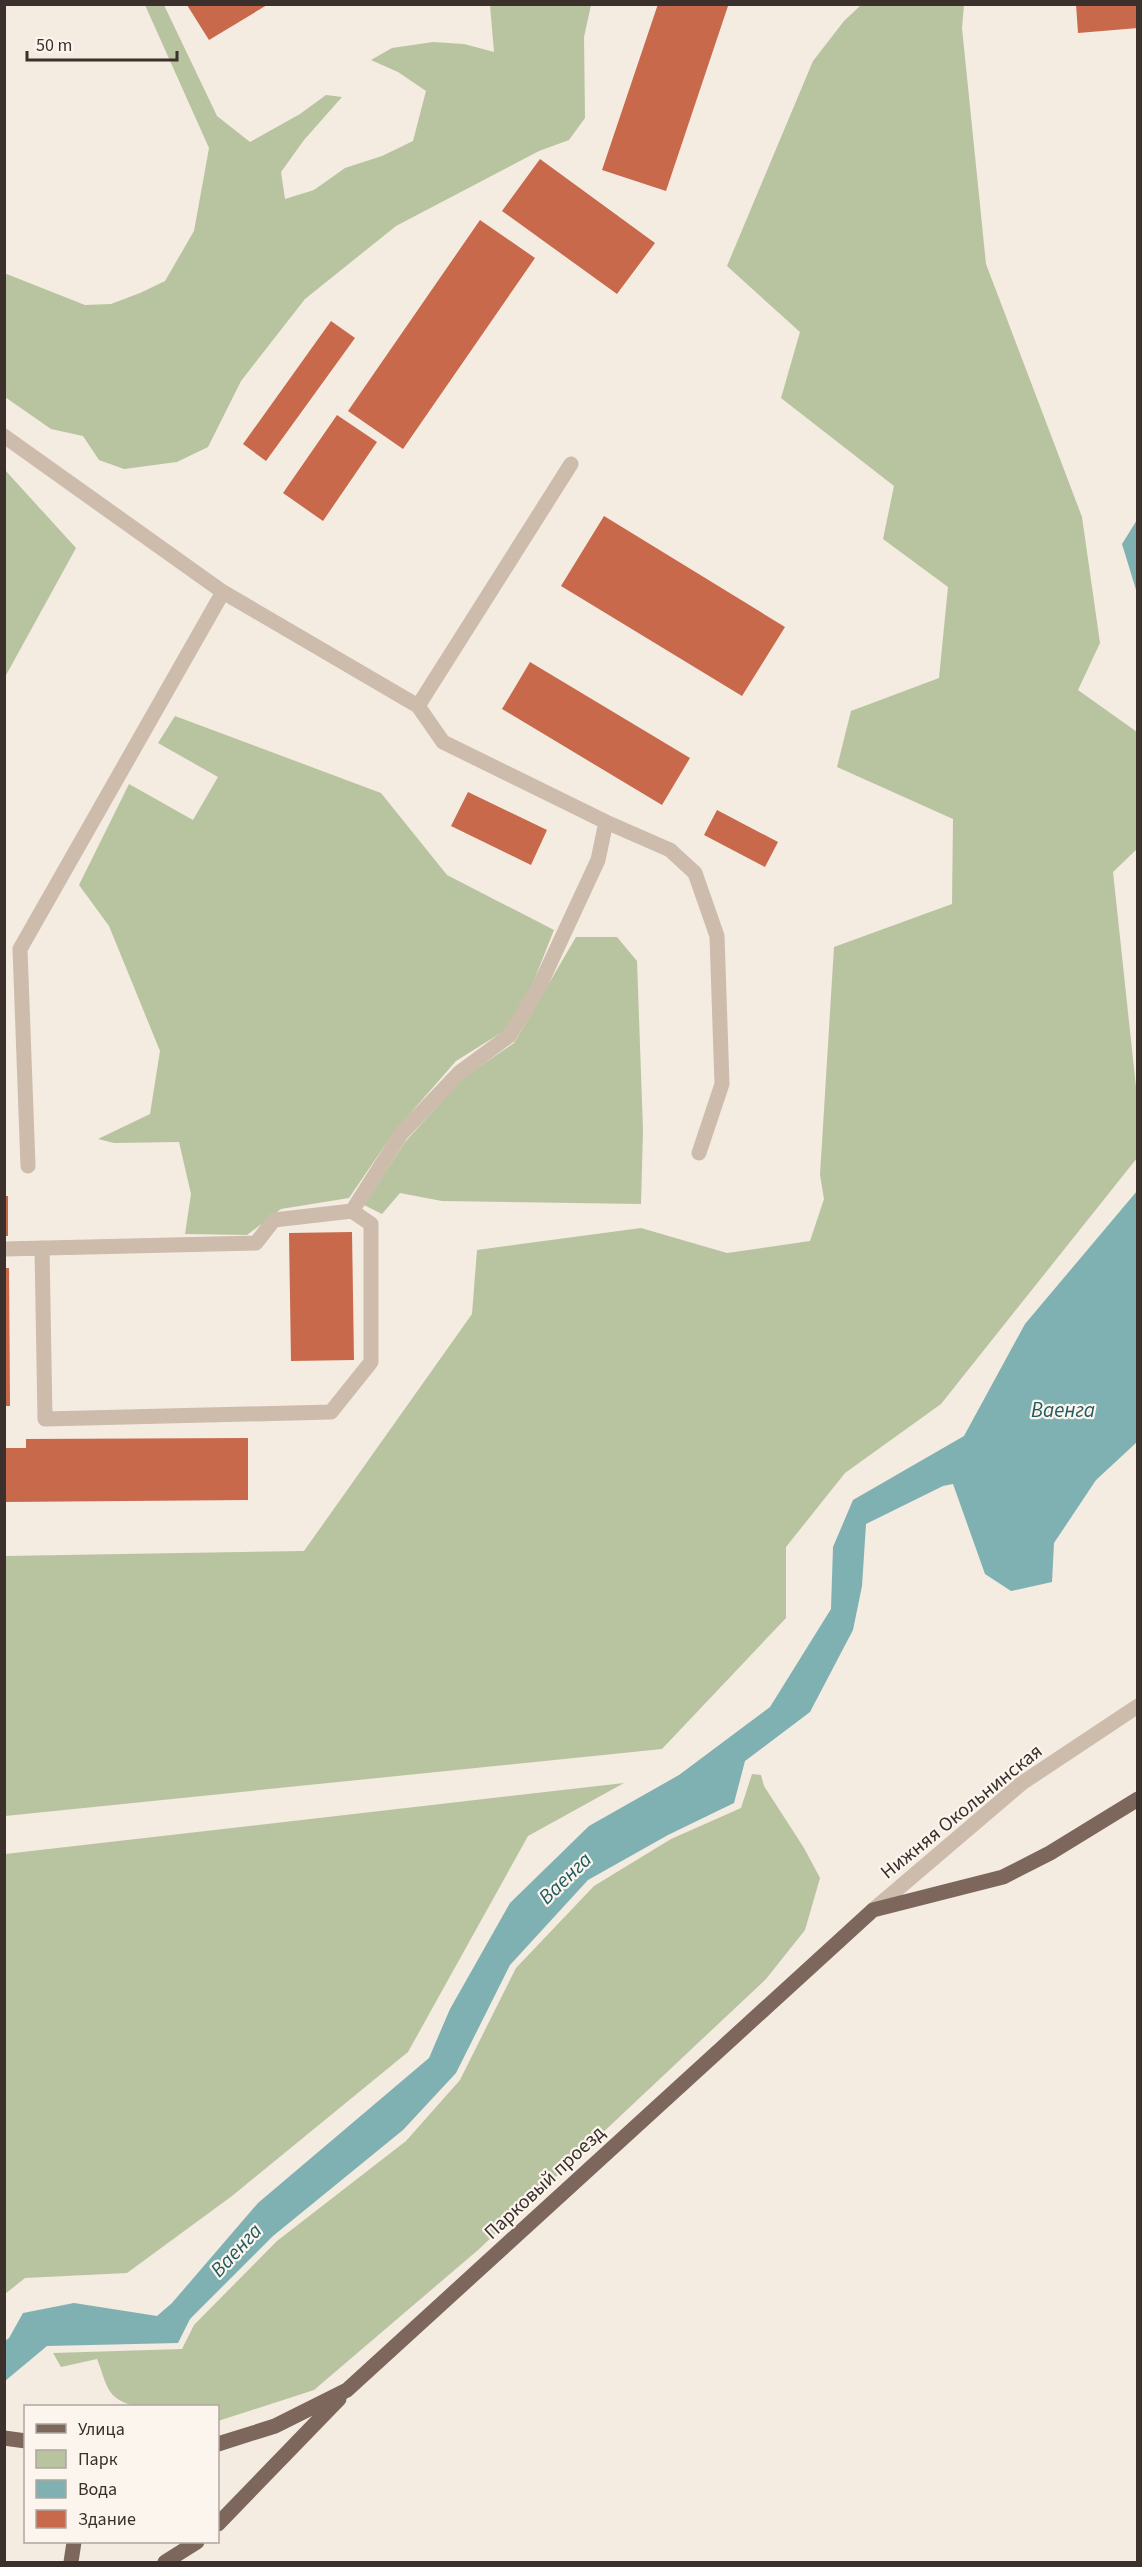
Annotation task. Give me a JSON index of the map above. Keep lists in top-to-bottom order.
{
  "streets": {
    "main road": ["Парковый проезд"],
    "street": ["Нижняя Окольнинская"]
  },
  "crossings": [
    ["Нижняя Окольнинская", "Парковый проезд"]
  ],
  "water": ["Ваенга"],
  "legend": [
    "Улица",
    "Парк",
    "Вода",
    "Здание"
  ],
  "scale_bar": "50 m"
}
